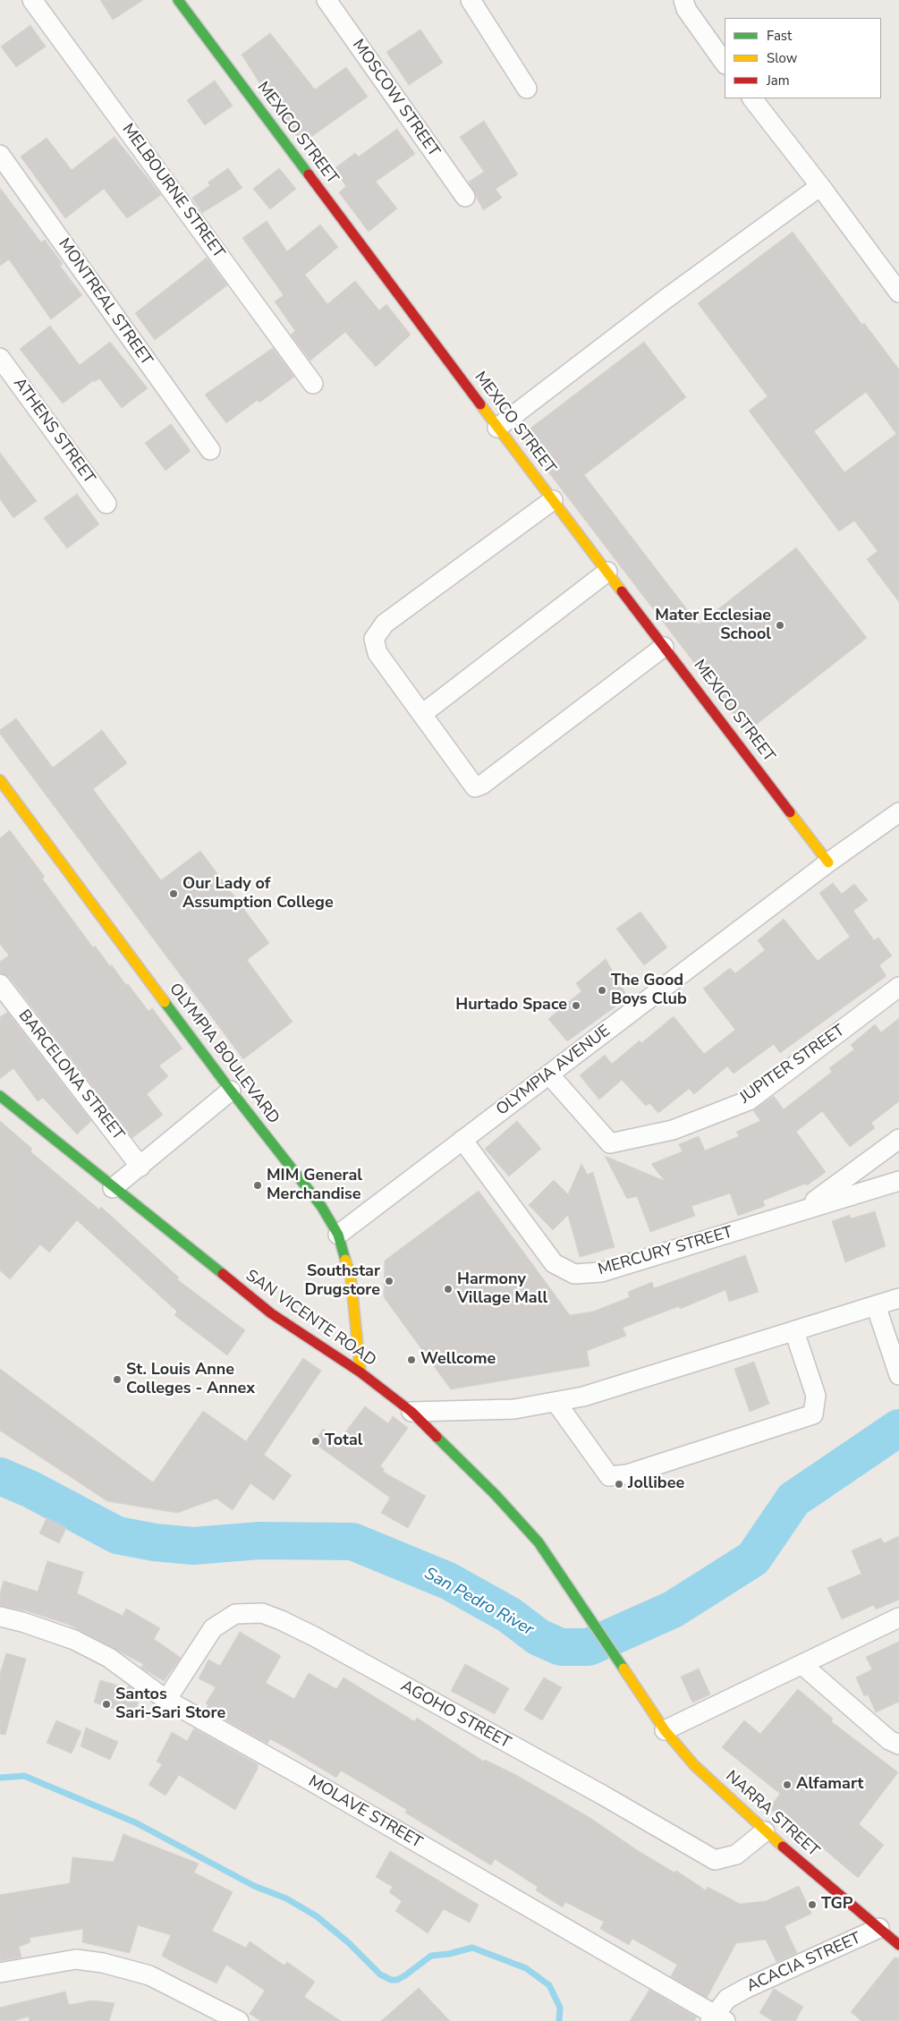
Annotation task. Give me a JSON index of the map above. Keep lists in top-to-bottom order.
{
  "streets": {
    "main road": [
      "MEXICO STREET",
      "OLYMPIA BOULEVARD",
      "SAN VICENTE ROAD",
      "NARRA STREET"
    ],
    "street": [
      "MOSCOW STREET",
      "MELBOURNE STREET",
      "MONTREAL STREET",
      "ATHENS STREET",
      "JUPITER STREET",
      "OLYMPIA AVENUE",
      "BARCELONA STREET",
      "MERCURY STREET",
      "AGOHO STREET",
      "MOLAVE STREET",
      "ACACIA STREET"
    ]
  },
  "crossings": [
    ["MEXICO STREET", "OLYMPIA AVENUE"],
    ["OLYMPIA BOULEVARD", "OLYMPIA AVENUE"],
    ["OLYMPIA BOULEVARD", "SAN VICENTE ROAD"],
    ["JUPITER STREET", "OLYMPIA AVENUE"],
    ["OLYMPIA AVENUE", "MERCURY STREET"],
    ["SAN VICENTE ROAD", "NARRA STREET"],
    ["AGOHO STREET", "MOLAVE STREET"],
    ["AGOHO STREET", "NARRA STREET"],
    ["MOLAVE STREET", "ACACIA STREET"],
    ["NARRA STREET", "ACACIA STREET"]
  ],
  "water": ["San Pedro River"],
  "places": [
    "Mater Ecclesiae School",
    "Our Lady of Assumption College",
    "The Good Boys Club",
    "Hurtado Space",
    "MIM General Merchandise",
    "Southstar Drugstore",
    "Harmony Village Mall",
    "Wellcome",
    "St. Louis Anne Colleges - Annex",
    "Total",
    "Jollibee",
    "Santos Sari-Sari Store",
    "Alfamart",
    "TGP"
  ],
  "legend": ["Fast", "Slow", "Jam"]
}
